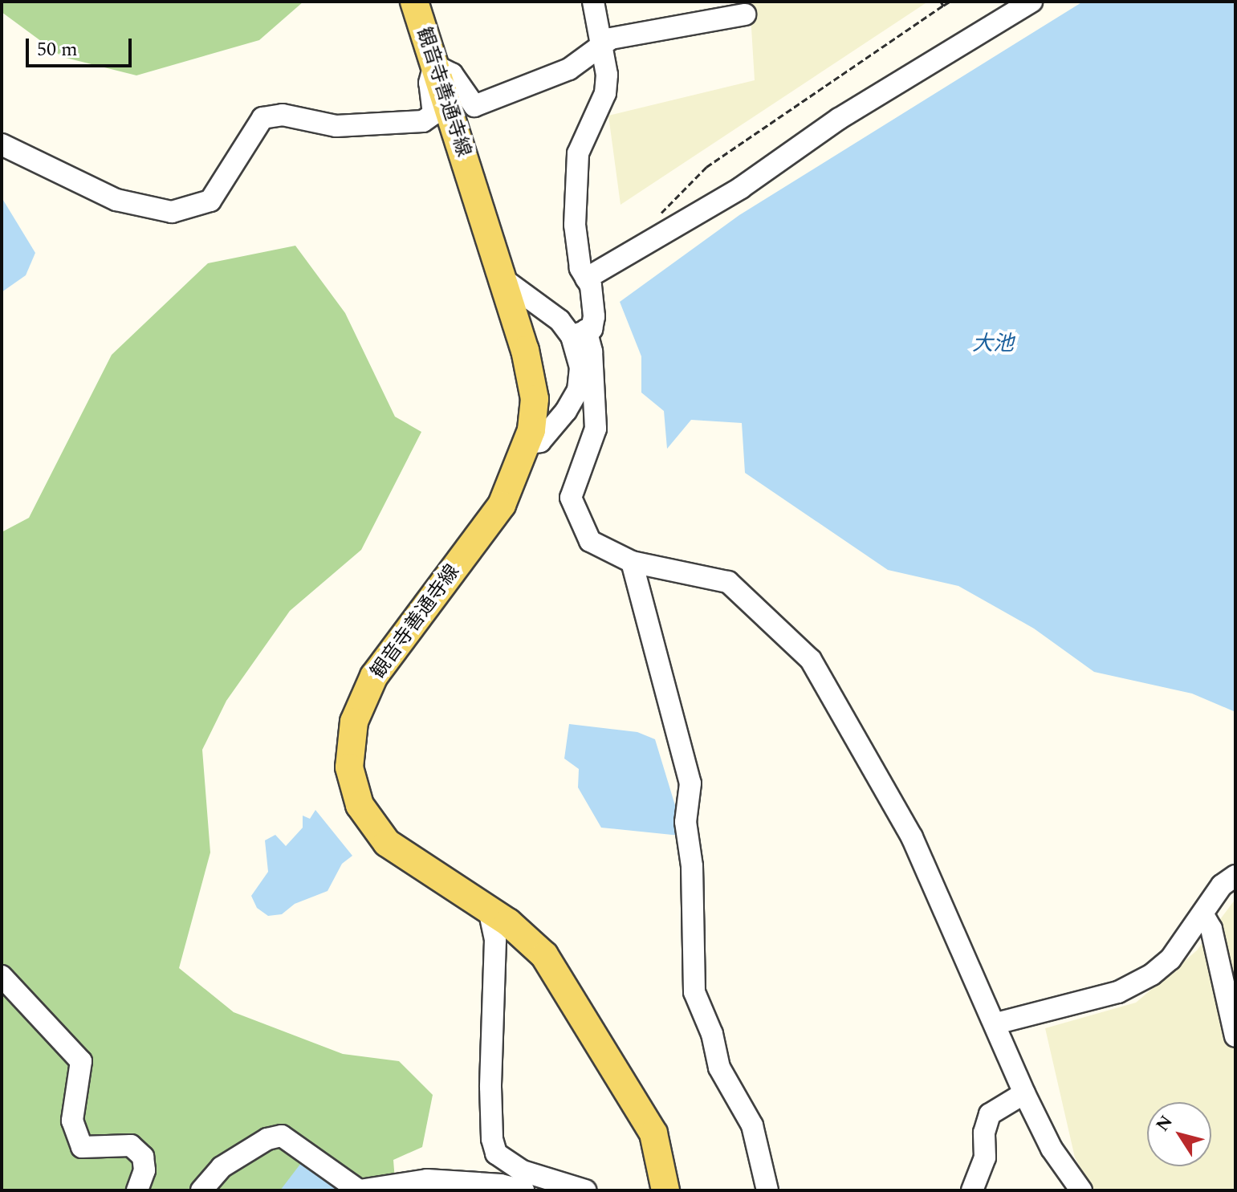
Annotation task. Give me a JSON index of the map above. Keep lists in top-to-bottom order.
{
  "streets": {
    "main road": ["観音寺善通寺線"]
  },
  "water": ["大池"],
  "scale_bar": "50 m",
  "north": "top left"
}
